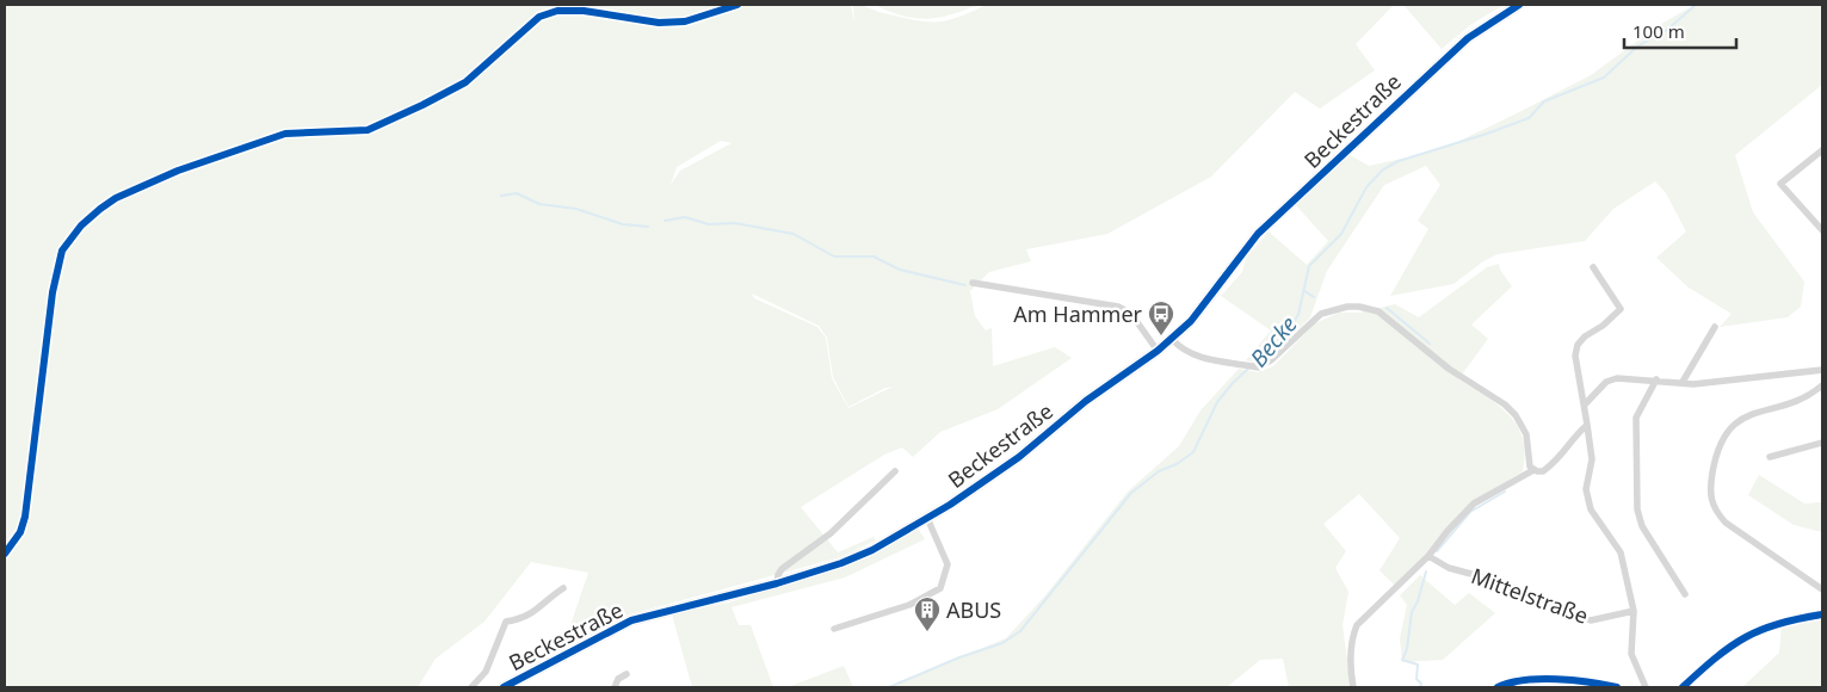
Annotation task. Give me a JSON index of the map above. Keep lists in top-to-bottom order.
{
  "streets": {
    "main road": ["Beckestraße"],
    "street": ["Mittelstraße"]
  },
  "water": ["Becke"],
  "places": {
    "bus stop": ["Am Hammer"],
    "building": ["ABUS"]
  },
  "scale_bar": "100 m"
}
